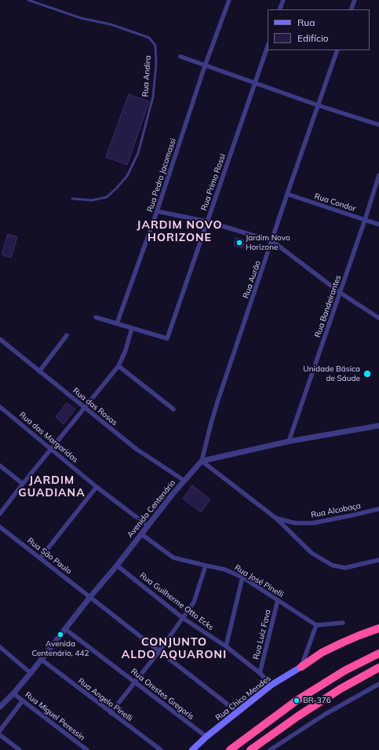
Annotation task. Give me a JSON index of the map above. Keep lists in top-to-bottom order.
{
  "streets": {
    "main road": ["Rua Chico Mendes"],
    "street": [
      "Rua Pedro Jacomassi",
      "Rua Primo Rossi",
      "Rua Condor",
      "Rua Aurão",
      "Rua Bandeirantes",
      "Rua das Rosas",
      "Rua das Margaridas",
      "Avenida Centenário",
      "Rua Alcobaça",
      "Rua São Paulo",
      "Rua José Pinelli",
      "Rua Guilherme Otto Ecks",
      "Rua Luiz Fava",
      "Rua Orestes Gregoris",
      "Rua Angelo Pinelli",
      "Rua Miguel Peressin"
    ],
    "lane": ["Rua Andira"]
  },
  "crossings": [
    ["Rua Condor", "Rua Aurão"],
    ["Rua Condor", "Rua Bandeirantes"],
    ["Rua Aurão", "Avenida Centenário"],
    ["Rua das Rosas", "Avenida Centenário"],
    ["Rua das Margaridas", "Avenida Centenário"],
    ["Avenida Centenário", "Rua São Paulo"],
    ["Avenida Centenário", "Rua José Pinelli"],
    ["Avenida Centenário", "Rua Guilherme Otto Ecks"],
    ["Avenida Centenário", "Rua Orestes Gregoris"],
    ["Avenida Centenário", "Rua Angelo Pinelli"],
    ["Avenida Centenário", "Rua Miguel Peressin"],
    ["Rua São Paulo", "Rua Chico Mendes"],
    ["Rua José Pinelli", "Rua Luiz Fava"],
    ["Rua Guilherme Otto Ecks", "Rua Luiz Fava"],
    ["Rua Guilherme Otto Ecks", "Rua Chico Mendes"],
    ["Rua Orestes Gregoris", "Rua Chico Mendes"]
  ],
  "districts": ["JARDIM NOVO HORIZONE", "JARDIM GUADIANA", "CONJUNTO ALDO AQUARONI"],
  "places": [
    "Jardim Novo Horizone",
    "Unidade Básica de Sáude",
    "Avenida Centenário, 442",
    "BR-376"
  ],
  "legend": ["Rua", "Edifício"]
}
